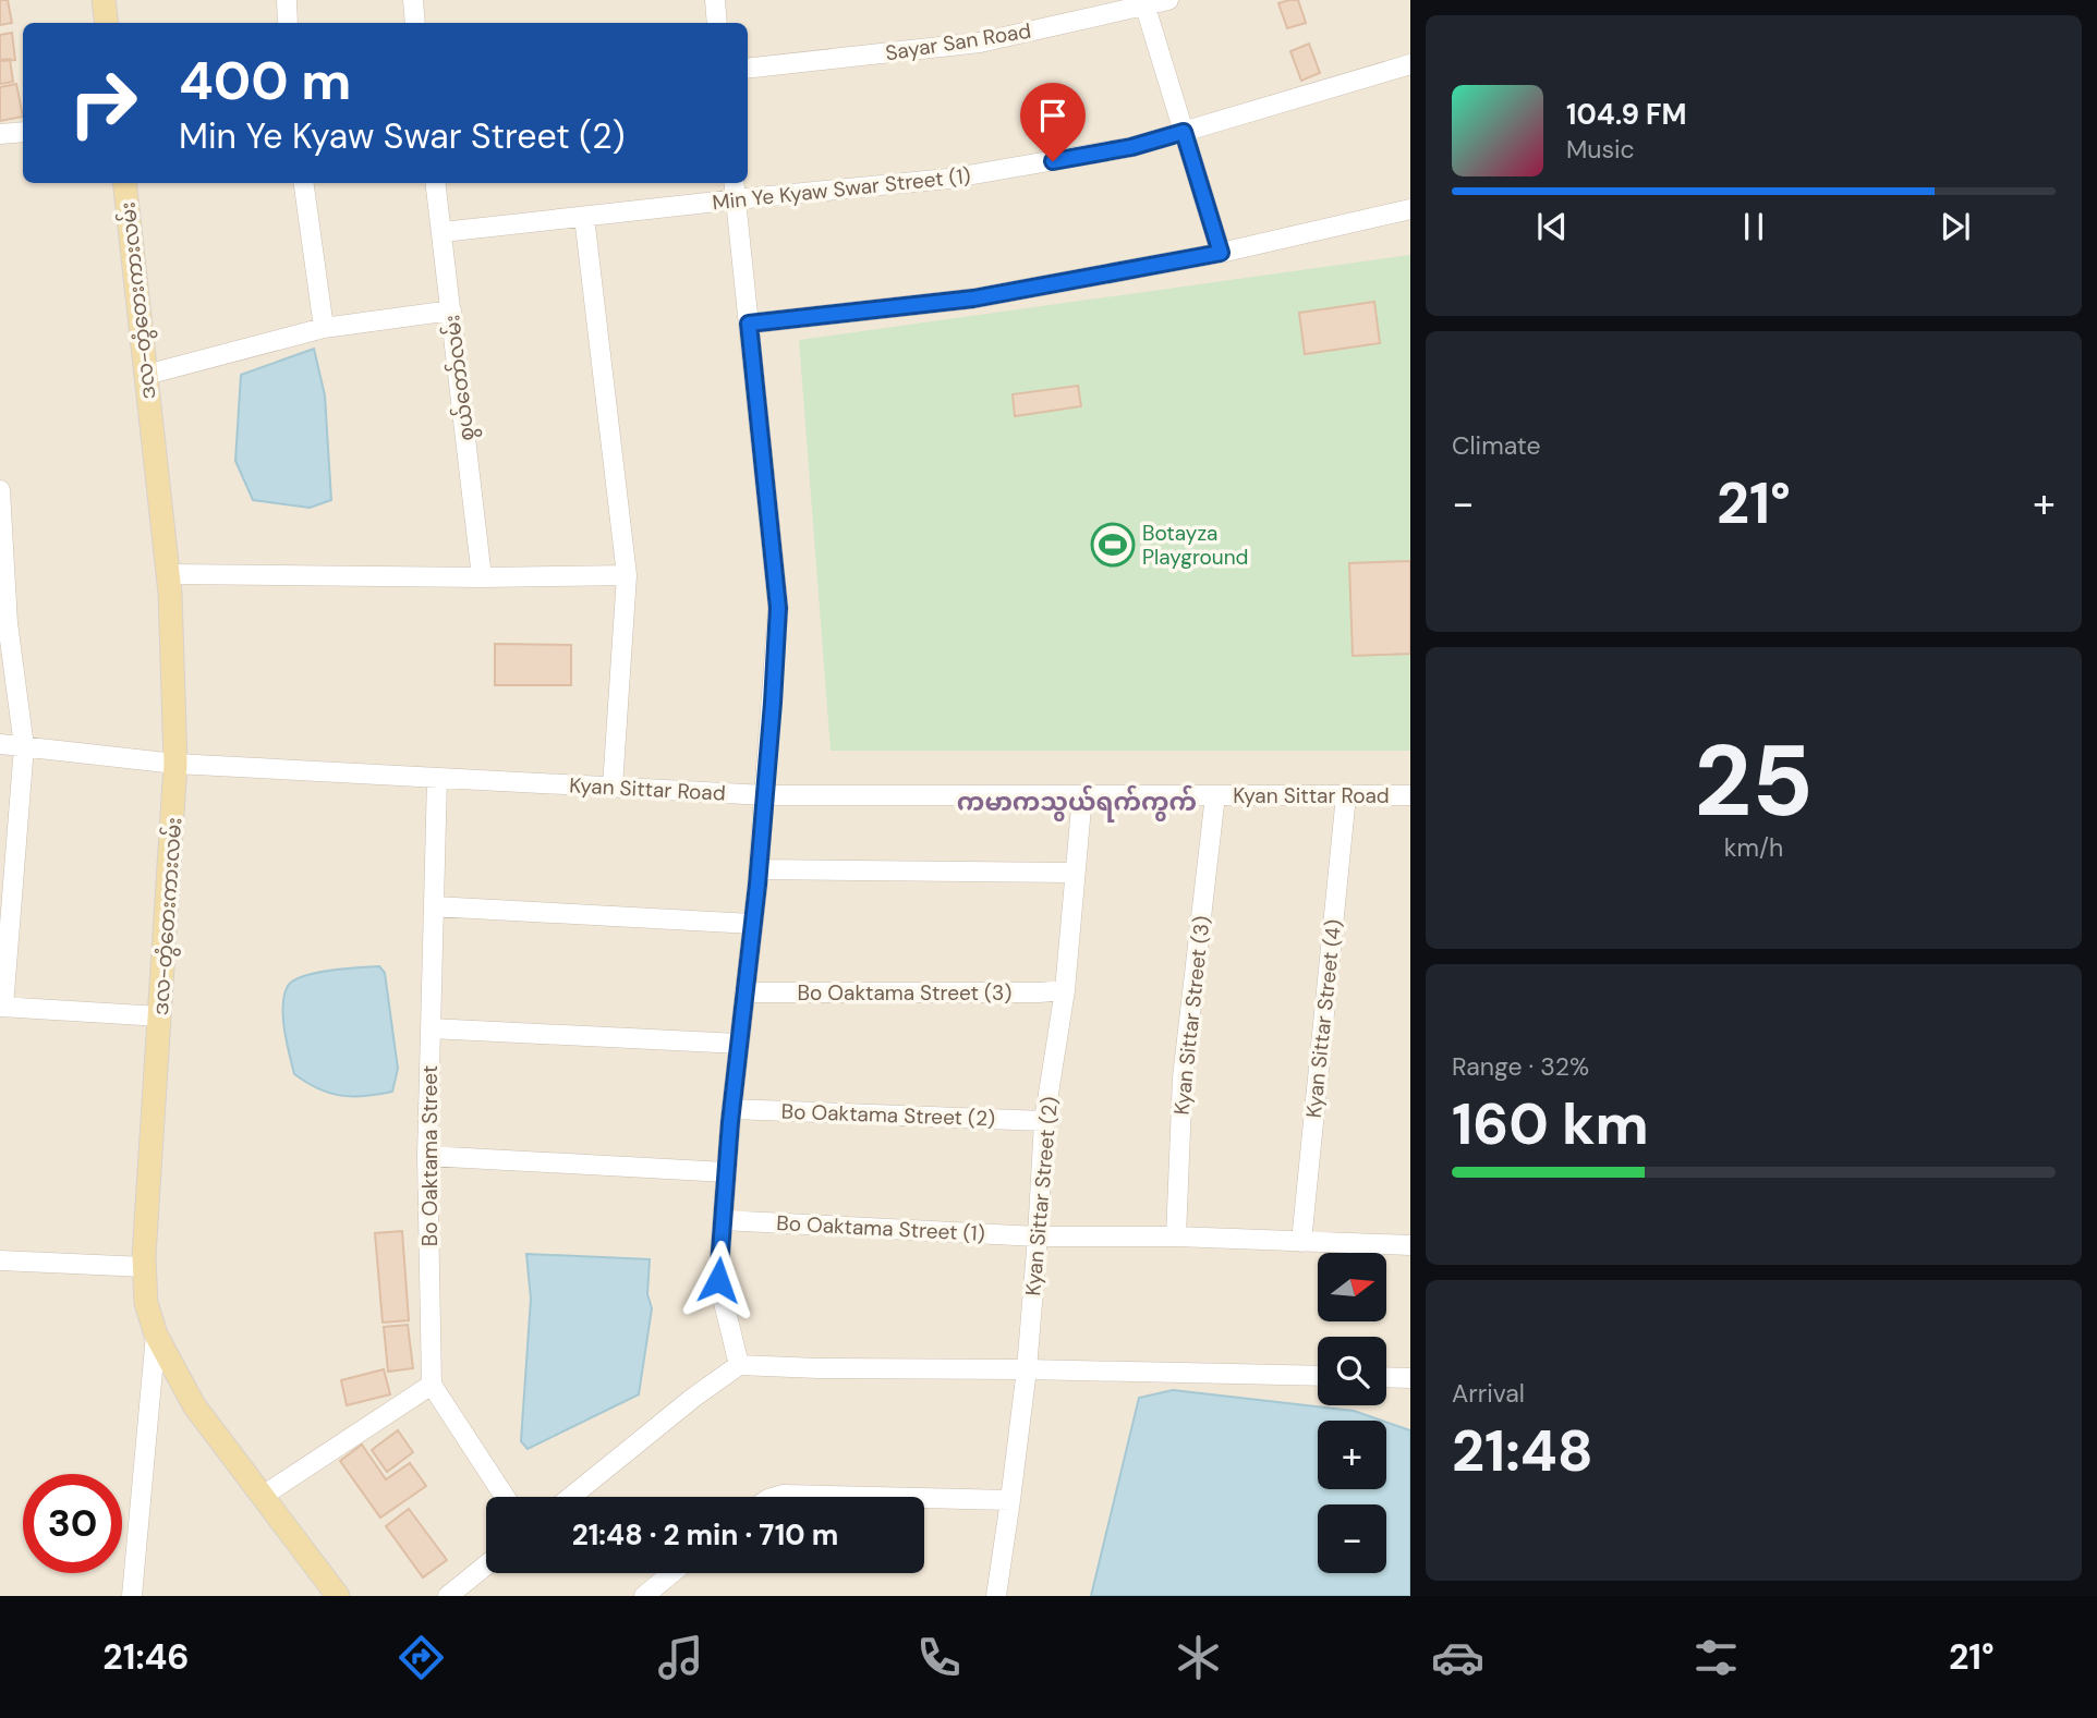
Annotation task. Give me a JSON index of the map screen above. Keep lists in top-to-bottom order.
{
  "streets": {
    "main road": ["ဒလ-တွံတေးကားလမ်း"],
    "street": [
      "Sayar San Road",
      "Min Ye Kyaw Swar Street (1)",
      "စွယ်တော်လမ်း",
      "Kyan Sittar Road",
      "Bo Oaktama Street (3)",
      "Kyan Sittar Street (3)",
      "Kyan Sittar Street (4)",
      "Bo Oaktama Street (2)",
      "Bo Oaktama Street",
      "Kyan Sittar Street (2)",
      "Bo Oaktama Street (1)"
    ]
  },
  "crossings": [
    ["Min Ye Kyaw Swar Street (1)", "စွယ်တော်လမ်း"],
    ["ဒလ-တွံတေးကားလမ်း", "Kyan Sittar Road"],
    ["Kyan Sittar Road", "Kyan Sittar Street (3)"],
    ["Kyan Sittar Road", "Kyan Sittar Street (4)"],
    ["Kyan Sittar Road", "Bo Oaktama Street"],
    ["Kyan Sittar Road", "Kyan Sittar Street (2)"],
    ["Bo Oaktama Street (3)", "Kyan Sittar Street (2)"],
    ["Kyan Sittar Street (3)", "Bo Oaktama Street (1)"],
    ["Kyan Sittar Street (4)", "Bo Oaktama Street (1)"],
    ["Bo Oaktama Street (2)", "Kyan Sittar Street (2)"],
    ["Kyan Sittar Street (2)", "Bo Oaktama Street (1)"]
  ],
  "districts": ["ကမာကသွယ်ရက်ကွက်"],
  "places": {
    "sports": ["Botayza Playground"]
  },
  "north": "right",
  "page": {
    "turn": ["400 m", "Min Ye Kyaw Swar Street (2)"],
    "song": ["104.9 FM", "Music"],
    "tile": [
      "Climate",
      ["25", "km/h"],
      ["Range · 32%", "160 km"],
      ["Arrival", "21:48"]
    ],
    "heat": ["−", "21°", "+"],
    "map_buttons": ["+", "−"],
    "limit": "30",
    "trip": "21:48 · 2 min · 710 m",
    "tabs": ["21:46", "21°"]
  }
}
